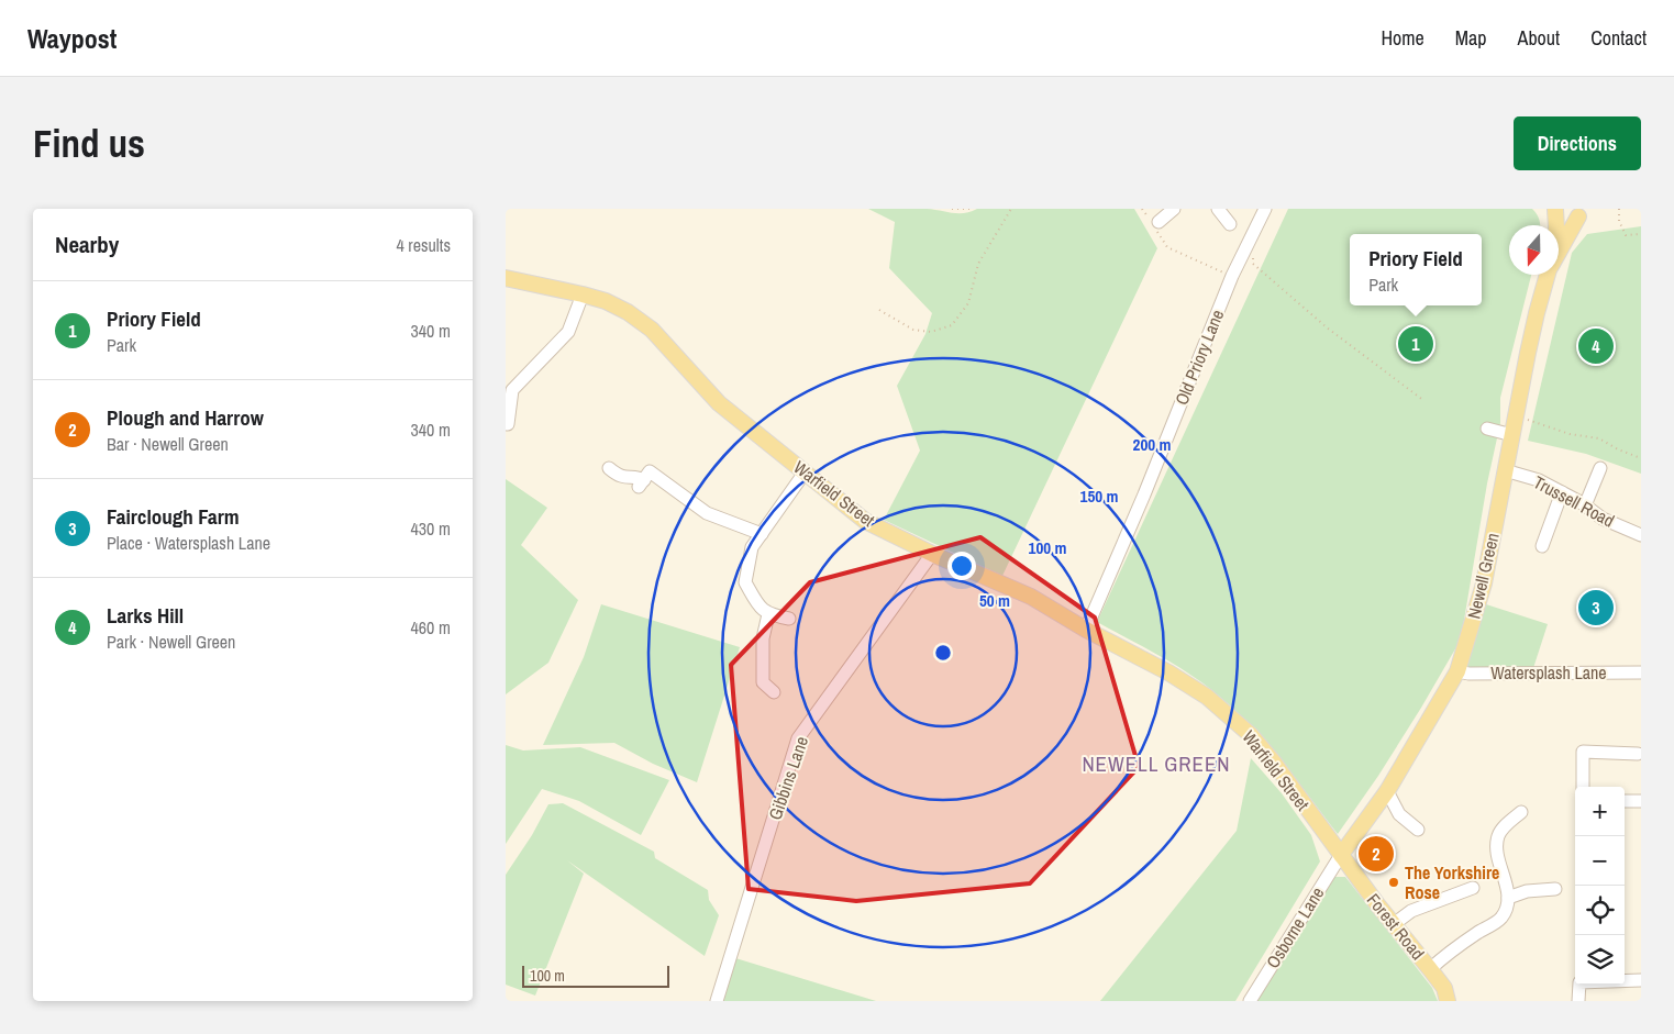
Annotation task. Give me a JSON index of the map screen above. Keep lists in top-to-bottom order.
{
  "streets": {
    "main road": ["Warfield Street", "Newell Green", "Forest Road"],
    "street": [
      "Old Priory Lane",
      "Trussell Road",
      "Watersplash Lane",
      "Gibbins Lane",
      "Osborne Lane"
    ]
  },
  "crossings": [
    ["Old Priory Lane", "Warfield Street"],
    ["Warfield Street", "Newell Green"],
    ["Warfield Street", "Gibbins Lane"],
    ["Warfield Street", "Forest Road"],
    ["Warfield Street", "Osborne Lane"],
    ["Trussell Road", "Newell Green"],
    ["Newell Green", "Watersplash Lane"],
    ["Newell Green", "Forest Road"],
    ["Newell Green", "Osborne Lane"],
    ["Forest Road", "Osborne Lane"]
  ],
  "districts": ["NEWELL GREEN"],
  "places": ["The Yorkshire Rose"],
  "scale_bar": "100 m",
  "north": "bottom",
  "page": {
    "header": "Waypost",
    "nav": [
      "Home",
      "Map",
      "About",
      "Contact"
    ],
    "buttons": "Directions",
    "title": "Find us",
    "heading": ["Nearby", "4 results"],
    "popup": ["Priory Field", "Park"],
    "list": [
      {
        "mark": "1",
        "name": "Priory Field",
        "note": "Park",
        "value": "340 m"
      },
      {
        "mark": "2",
        "name": "Plough and Harrow",
        "note": "Bar · Newell Green",
        "value": "340 m"
      },
      {
        "mark": "3",
        "name": "Fairclough Farm",
        "note": "Place · Watersplash Lane",
        "value": "430 m"
      },
      {
        "mark": "4",
        "name": "Larks Hill",
        "note": "Park · Newell Green",
        "value": "460 m"
      }
    ],
    "pins": [
      "1",
      "4",
      "3",
      "2"
    ],
    "map_buttons": ["+", "−"],
    "scale": "100 m"
  },
  "rings": [
    "200 m",
    "150 m",
    "100 m",
    "50 m"
  ]
}
